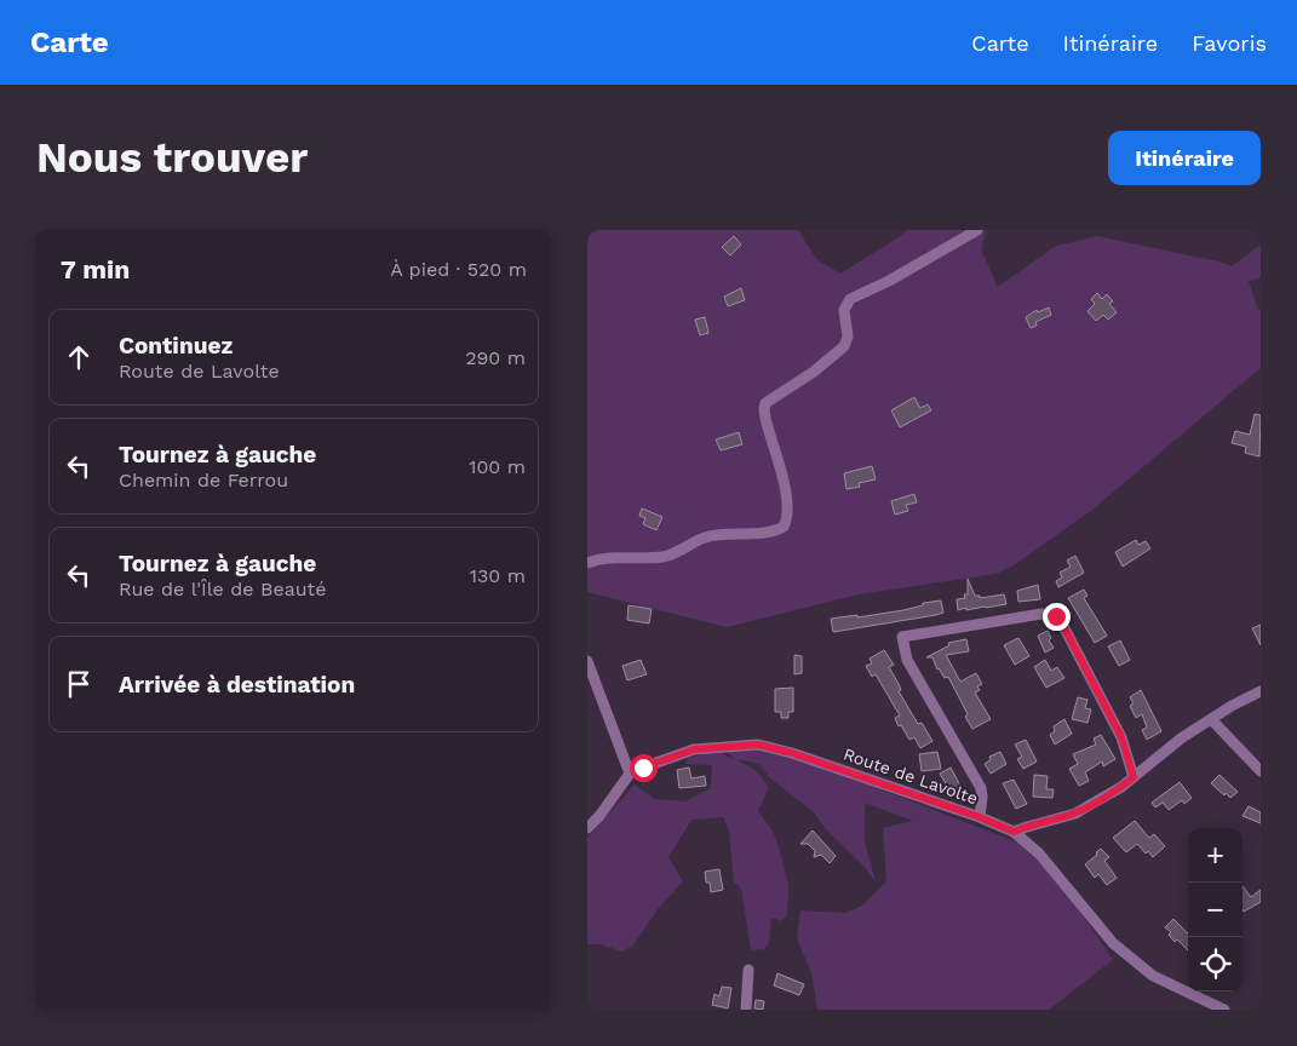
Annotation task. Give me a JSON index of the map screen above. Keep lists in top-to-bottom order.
{
  "streets": {
    "street": ["Route de Lavolte"]
  },
  "page": {
    "header": "Carte",
    "nav": ["Carte", "Itinéraire", "Favoris"],
    "buttons": "Itinéraire",
    "title": "Nous trouver",
    "heading": ["7 min", "À pied · 520 m"],
    "list": [
      ["Continuez", "Route de Lavolte", "290 m"],
      ["Tournez à gauche", "Chemin de Ferrou", "100 m"],
      ["Tournez à gauche", "Rue de l'Île de Beauté", "130 m"],
      "Arrivée à destination"
    ],
    "map_buttons": ["+", "−"]
  }
}
